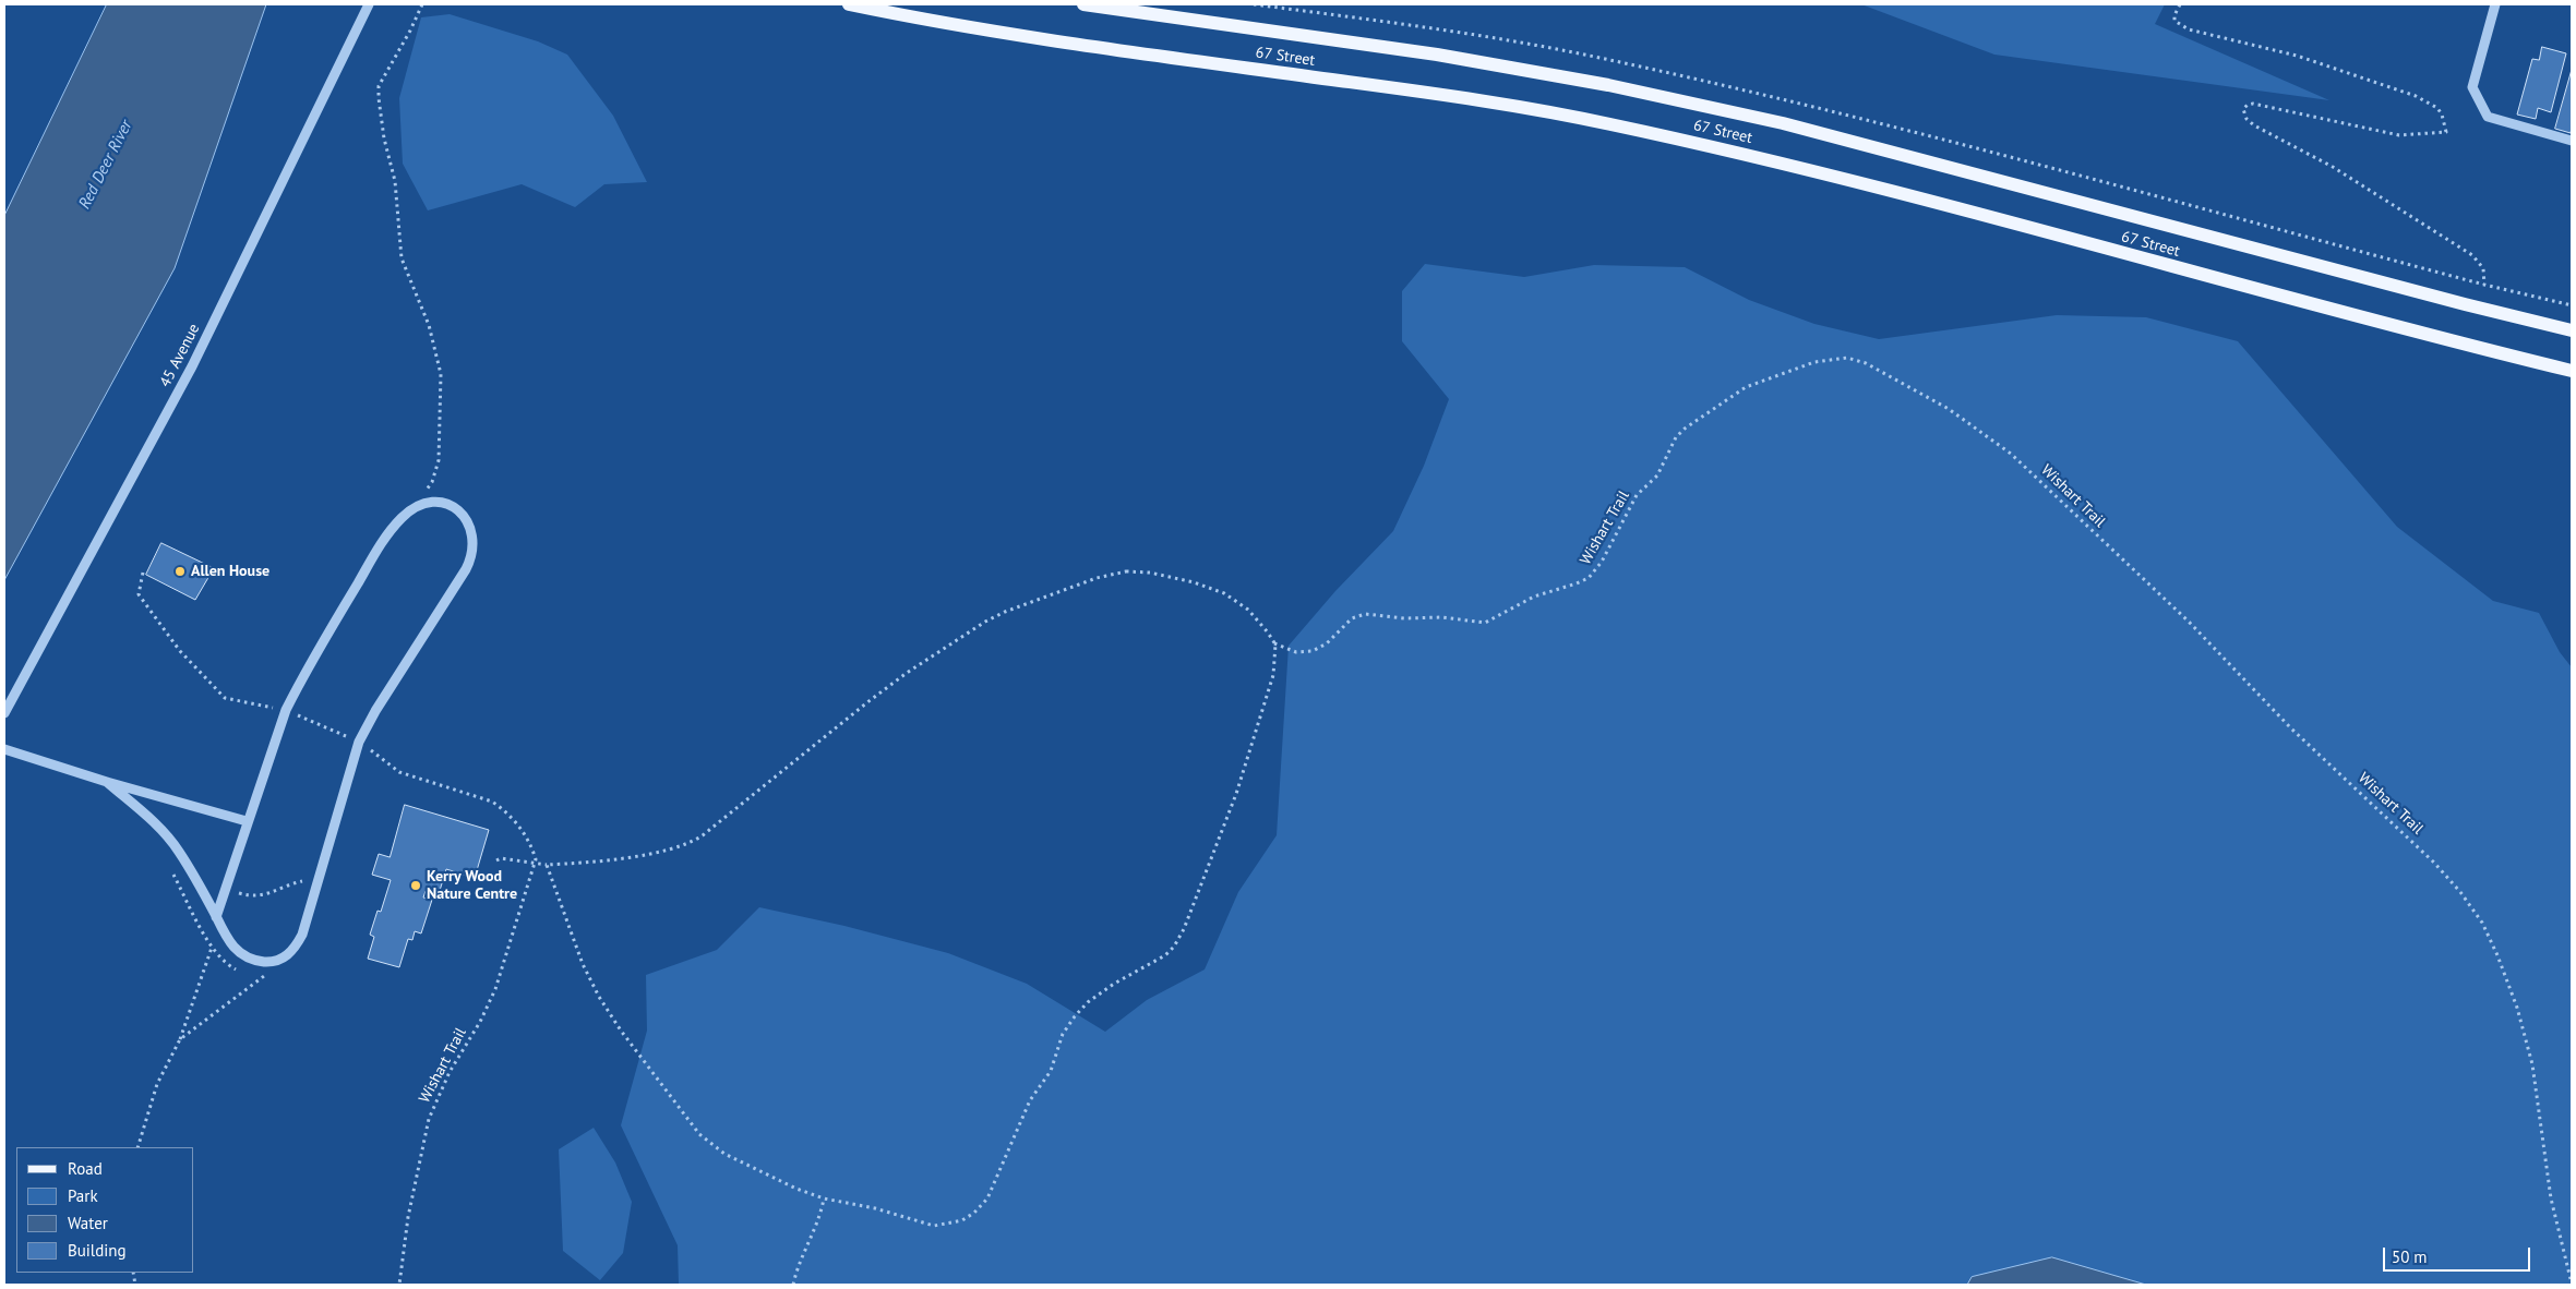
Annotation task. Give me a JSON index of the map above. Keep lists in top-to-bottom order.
{
  "streets": {
    "main road": ["67 Street"],
    "street": ["45 Avenue"],
    "path": ["Wishart Trail"]
  },
  "water": ["Red Deer River"],
  "places": ["Allen House", "Kerry Wood Nature Centre"],
  "legend": [
    "Road",
    "Park",
    "Water",
    "Building"
  ],
  "scale_bar": "50 m"
}
